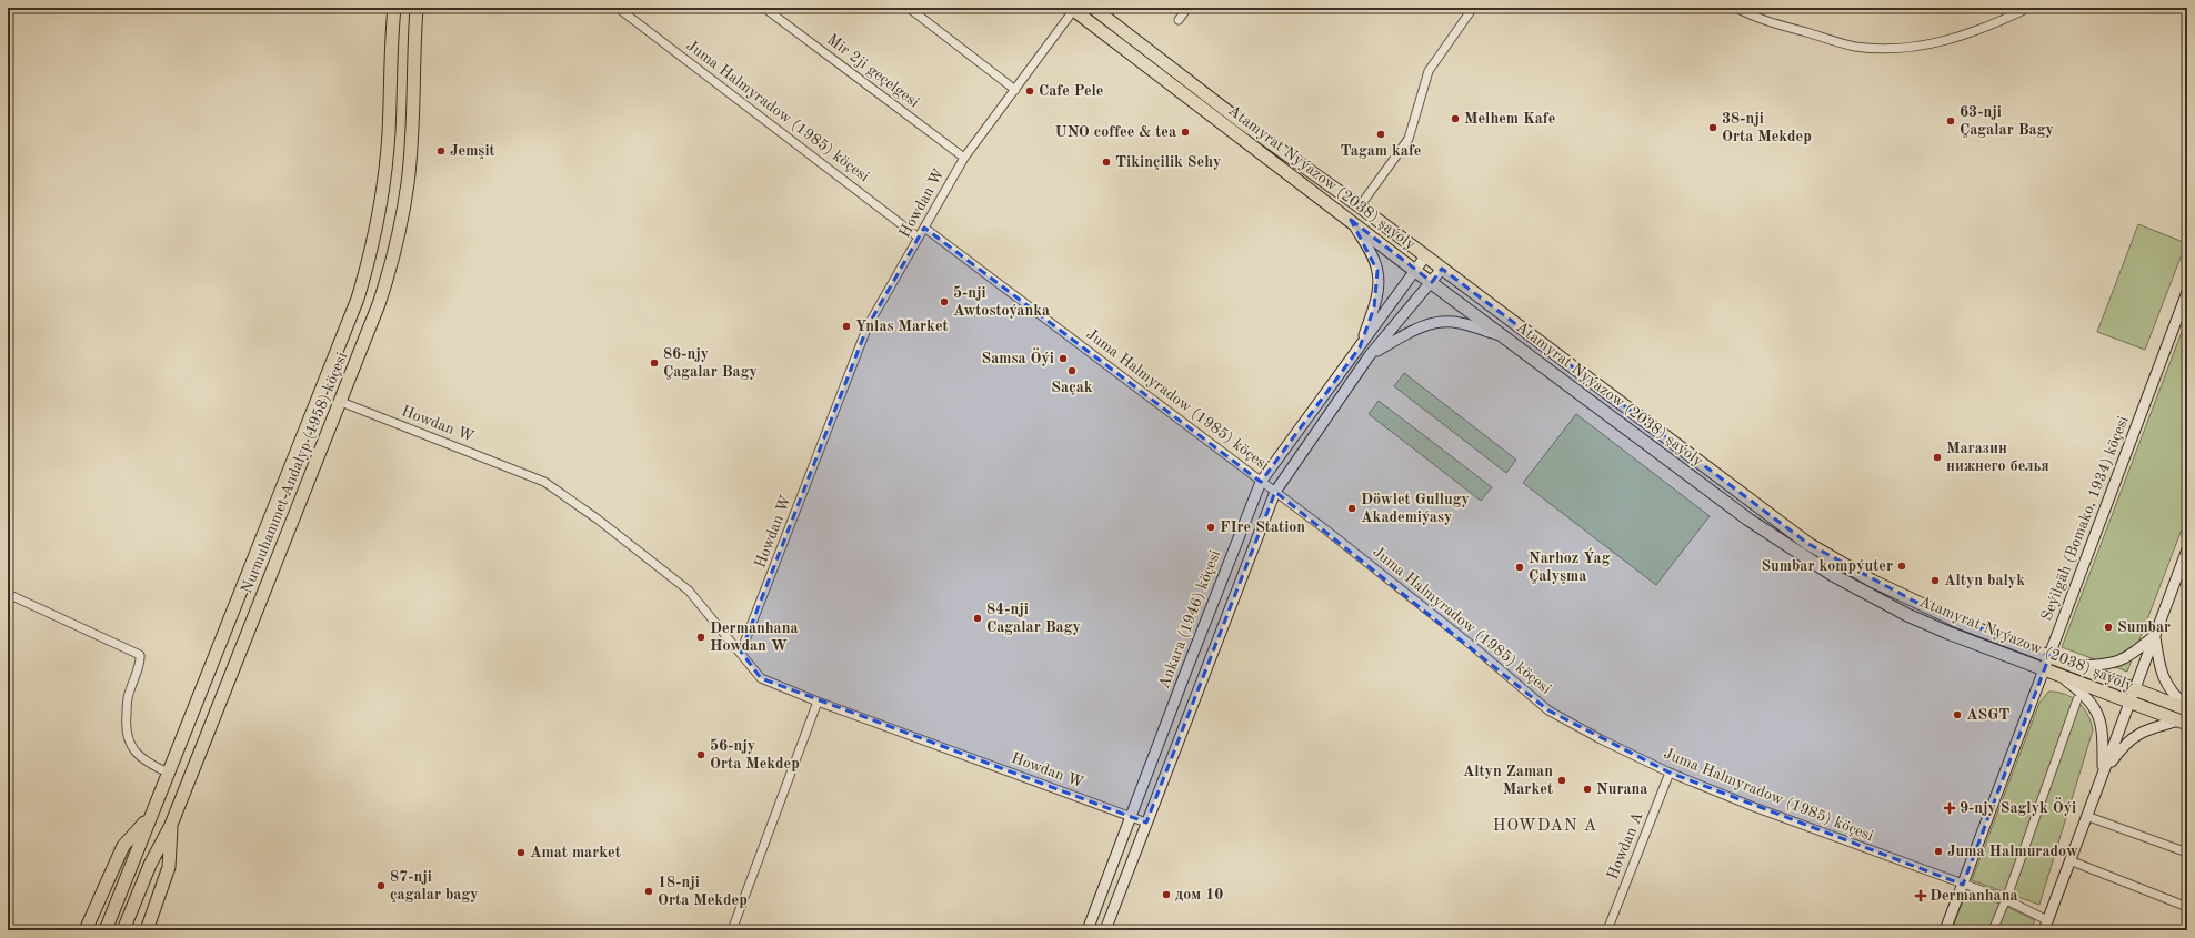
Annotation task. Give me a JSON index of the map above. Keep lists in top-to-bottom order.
{
  "streets": {
    "main road": [
      "Atamyrat Nyýazow (2038) şaýoly",
      "Nurmuhammet Andalyp (1958) köçesi",
      "Seýilgäh (Bomako, 1934) köçesi",
      "Ankara (1946) köçesi"
    ],
    "street": [
      "Mir 2ji geçelgesi",
      "Juma Halmyradow (1985) köçesi",
      "Howdan W",
      "Howdan A"
    ]
  },
  "crossings": [
    ["Mir 2ji geçelgesi", "Howdan W"],
    ["Juma Halmyradow (1985) köçesi", "Howdan W"],
    ["Juma Halmyradow (1985) köçesi", "Seýilgäh (Bomako, 1934) köçesi"],
    ["Juma Halmyradow (1985) köçesi", "Ankara (1946) köçesi"],
    ["Juma Halmyradow (1985) köçesi", "Howdan A"],
    ["Atamyrat Nyýazow (2038) şaýoly", "Howdan W"],
    ["Atamyrat Nyýazow (2038) şaýoly", "Seýilgäh (Bomako, 1934) köçesi"],
    ["Atamyrat Nyýazow (2038) şaýoly", "Ankara (1946) köçesi"],
    ["Howdan W", "Nurmuhammet Andalyp (1958) köçesi"],
    ["Howdan W", "Ankara (1946) köçesi"]
  ],
  "districts": ["HOWDAN A"],
  "places": {
    "other": [
      "Cafe Pele",
      "Melhem Kafe",
      "63-nji Çagalar Bagy",
      "38-nji Orta Mekdep",
      "UNO coffee & tea",
      "Tagam kafe",
      "Jemşit",
      "Tikinçilik Sehy",
      "5-nji Awtostoýanka",
      "Ynlas Market",
      "Samsa Öýi",
      "86-njy Çagalar Bagy",
      "Saçak",
      "Магазин нижнего белья",
      "Döwlet Gullugy Akademiýasy",
      "FIre Station",
      "Sumbar kompýuter",
      "Narhoz Ýag Çalyşma",
      "Altyn balyk",
      "84-nji Cagalar Bagy",
      "Sumbar",
      "Dermanhana Howdan W",
      "ASGT",
      "56-njy Orta Mekdep",
      "Altyn Zaman Market",
      "Nurana",
      "Juma Halmuradow",
      "Amat market",
      "87-nji çagalar bagy",
      "18-nji Orta Mekdep",
      "дом 10"
    ],
    "health": ["9-njy Saglyk Öýi", "Dermanhana"]
  }
}
